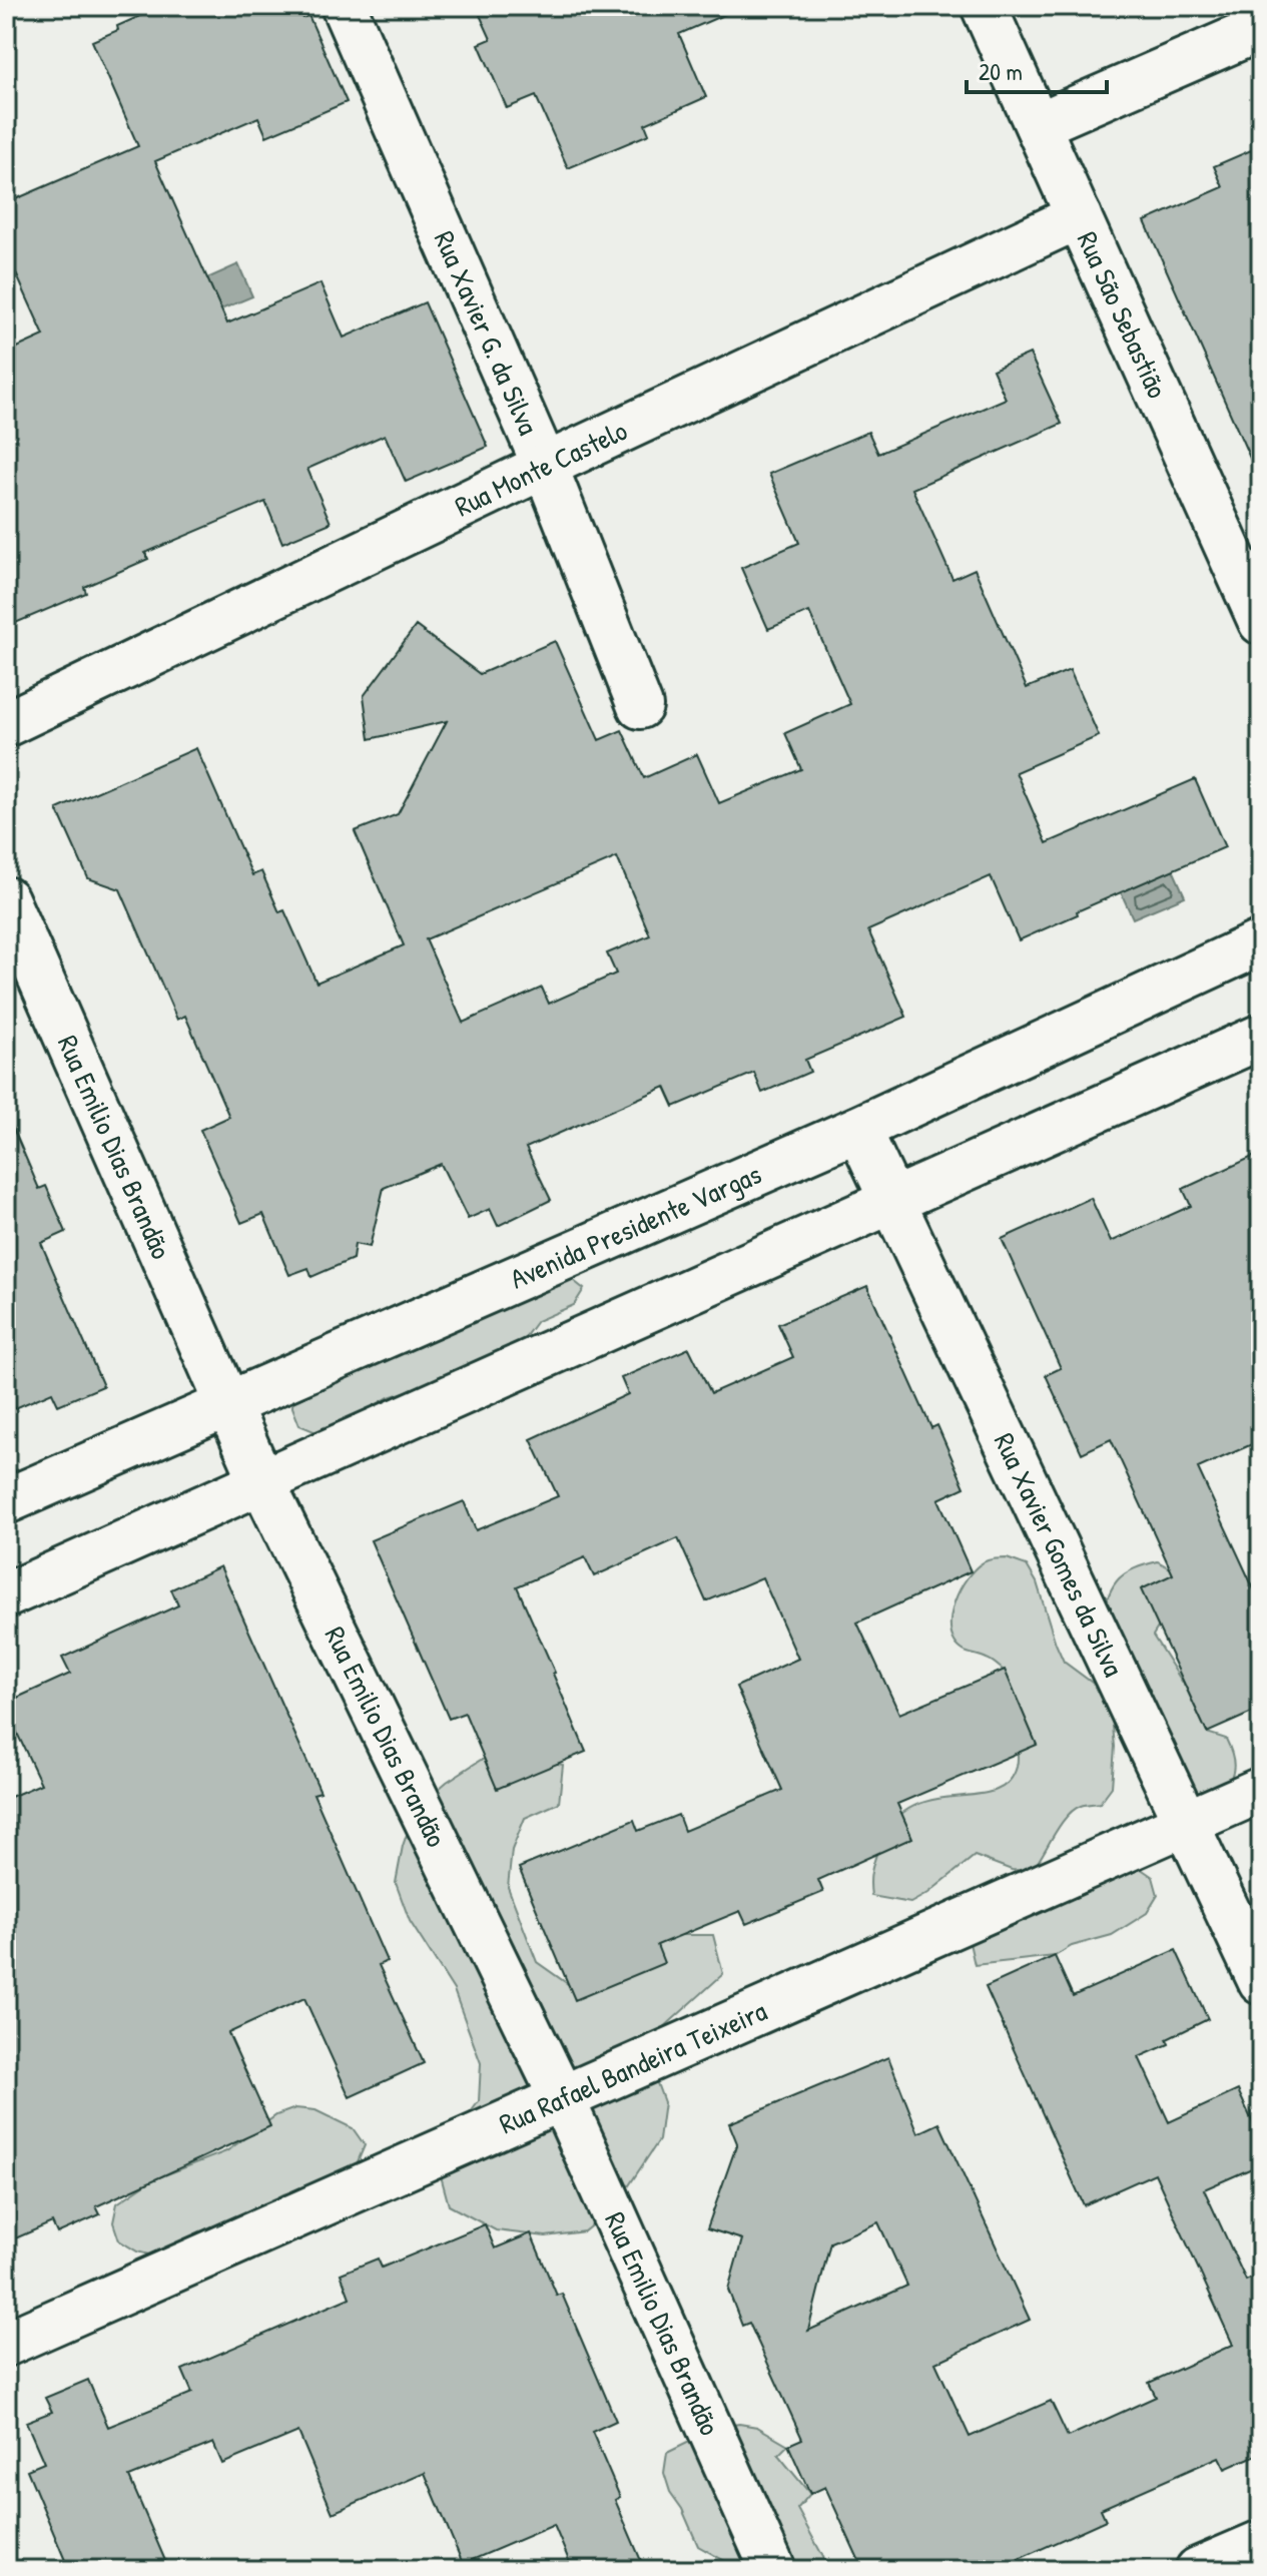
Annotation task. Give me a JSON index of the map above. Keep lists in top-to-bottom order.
{
  "streets": {
    "street": [
      "Rua São Sebastião",
      "Rua Xavier G. da Silva",
      "Rua Monte Castelo",
      "Rua Emilio Dias Brandão",
      "Avenida Presidente Vargas",
      "Rua Xavier Gomes da Silva",
      "Rua Rafael Bandeira Teixeira"
    ]
  },
  "crossings": [
    ["Rua São Sebastião", "Rua Monte Castelo"],
    ["Rua Xavier G. da Silva", "Rua Monte Castelo"],
    ["Rua Emilio Dias Brandão", "Avenida Presidente Vargas"],
    ["Rua Emilio Dias Brandão", "Rua Rafael Bandeira Teixeira"],
    ["Avenida Presidente Vargas", "Rua Xavier Gomes da Silva"],
    ["Rua Xavier Gomes da Silva", "Rua Rafael Bandeira Teixeira"]
  ],
  "scale_bar": "20 m"
}
